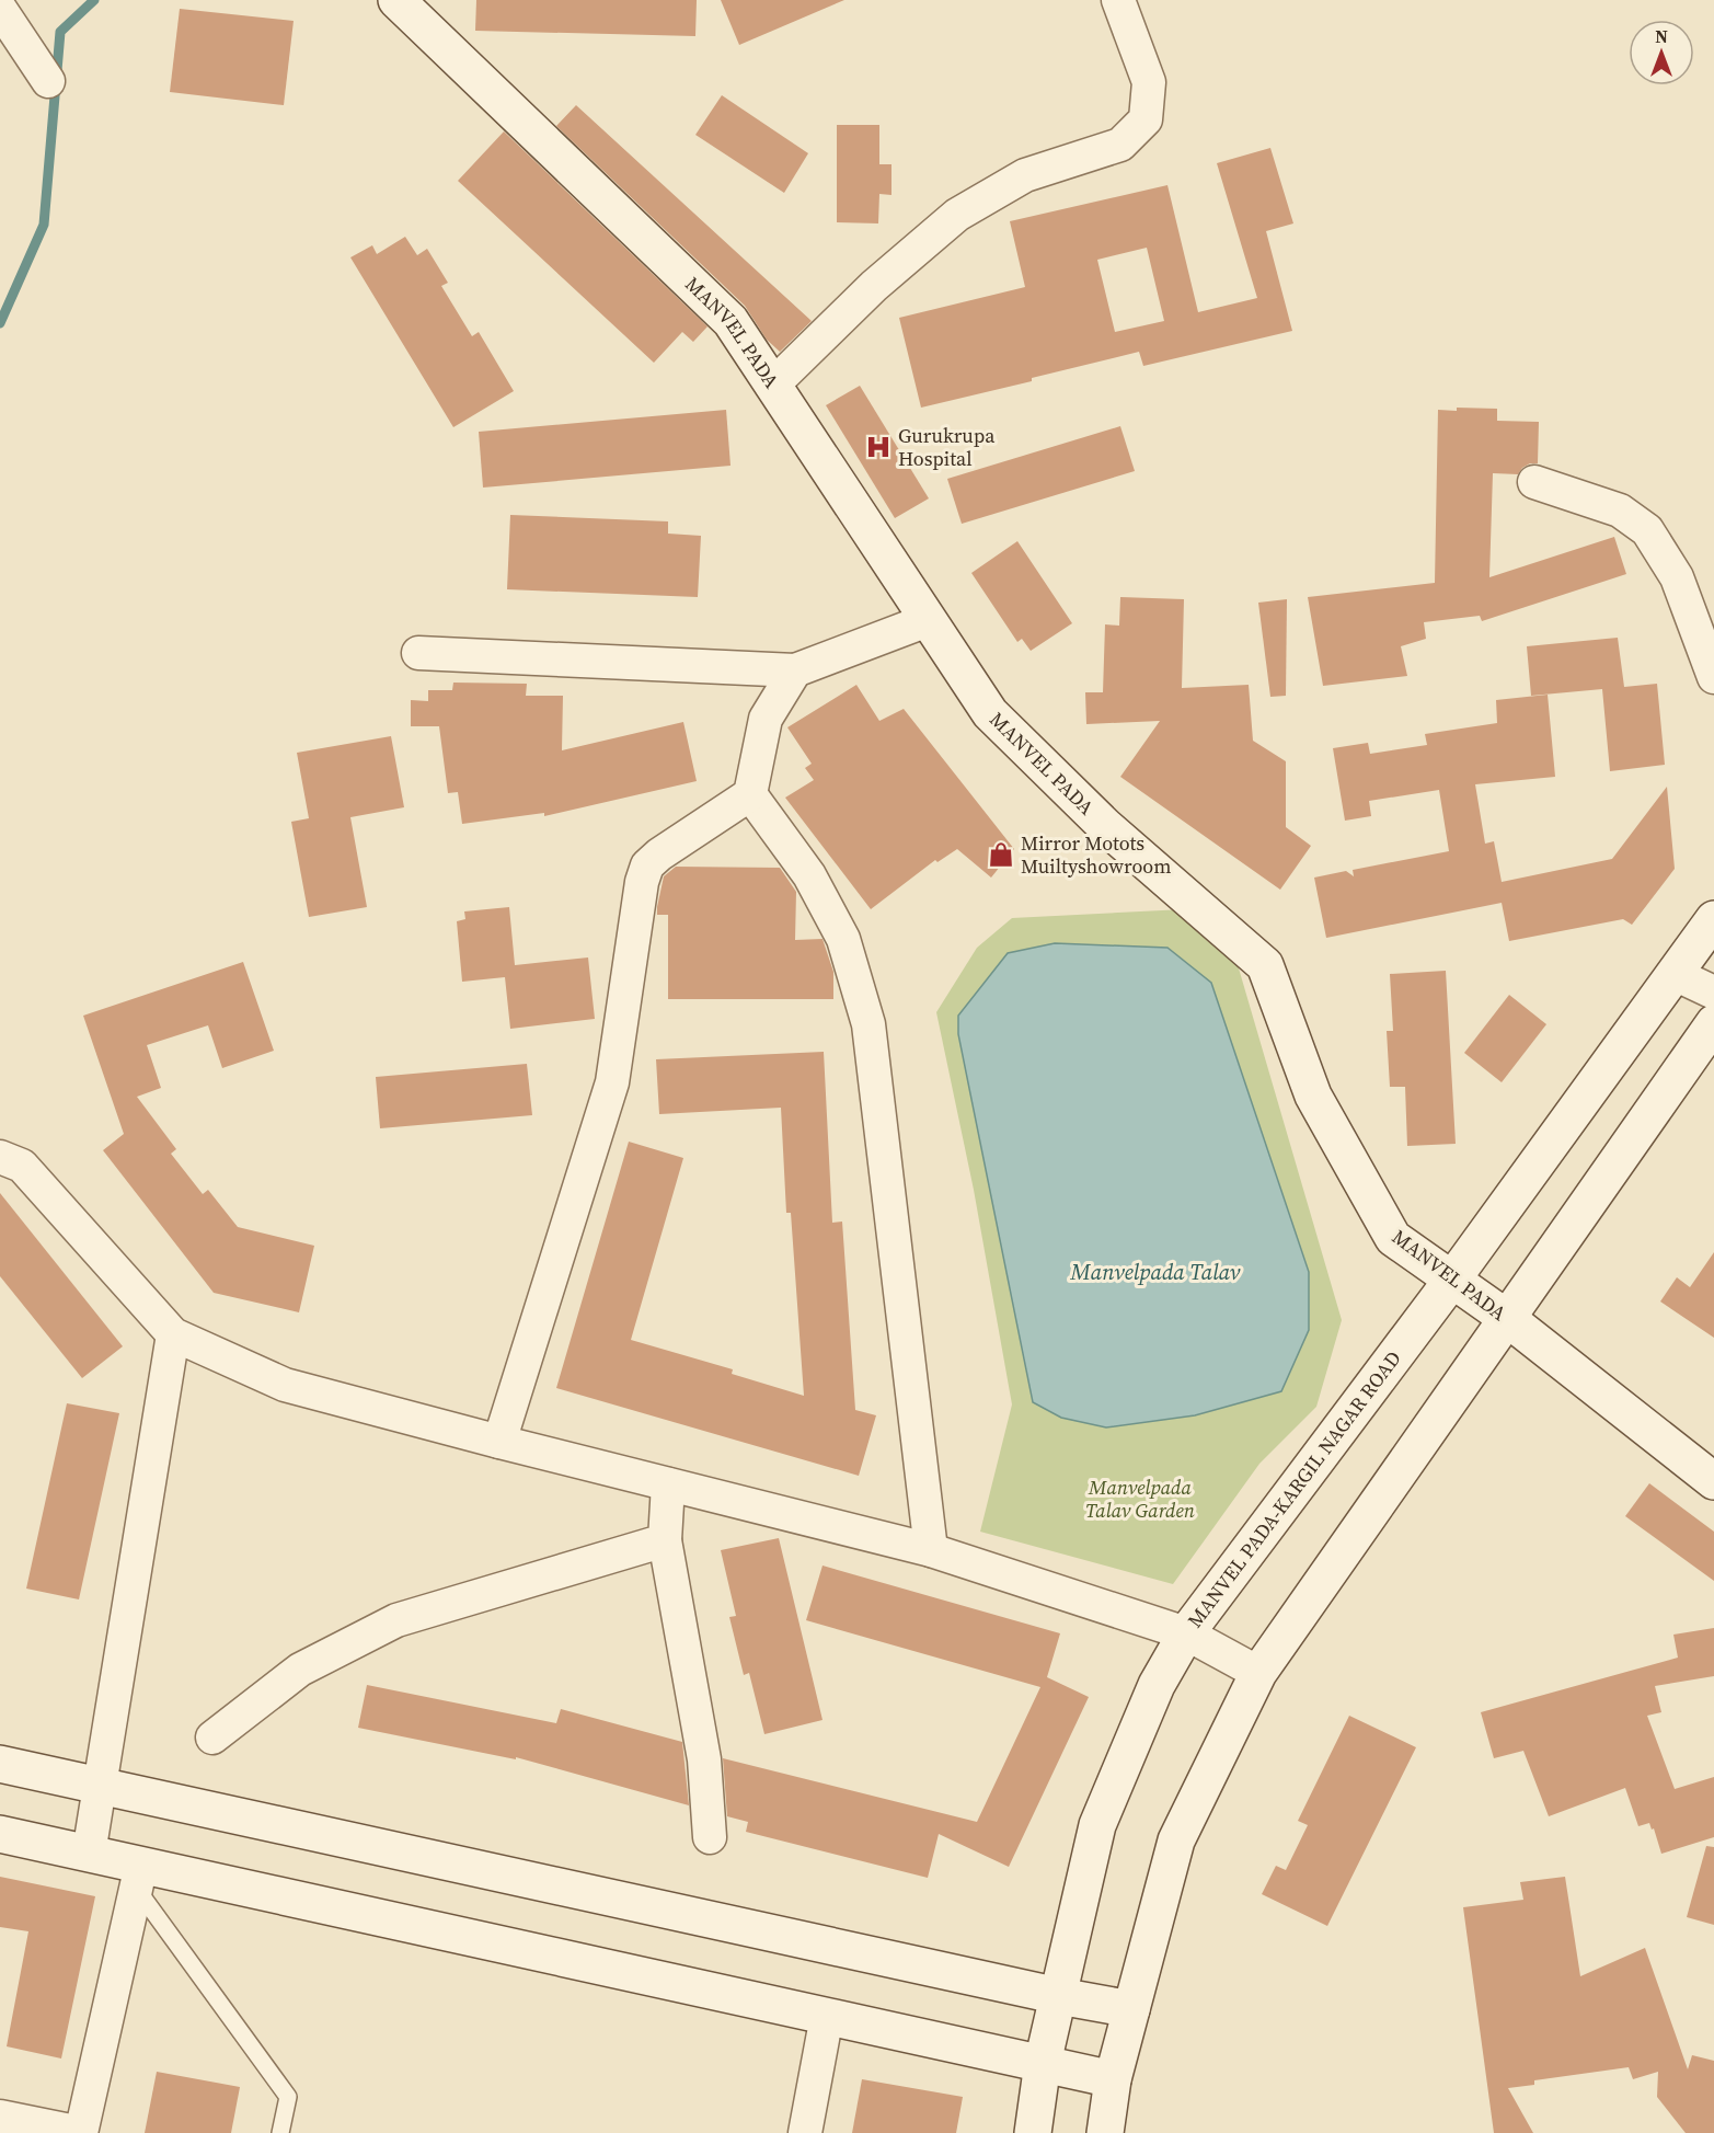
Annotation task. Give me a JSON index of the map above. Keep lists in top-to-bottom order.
{
  "streets": {
    "street": ["MANVEL PADA", "MANVEL PADA-KARGIL NAGAR ROAD"]
  },
  "crossings": [
    ["MANVEL PADA", "MANVEL PADA-KARGIL NAGAR ROAD"]
  ],
  "water": ["Manvelpada Talav"],
  "parks": ["Manvelpada Talav Garden"],
  "places": {
    "hospital": ["Gurukrupa Hospital"],
    "shop": ["Mirror Motots Muiltyshowroom"]
  },
  "north": "top"
}
